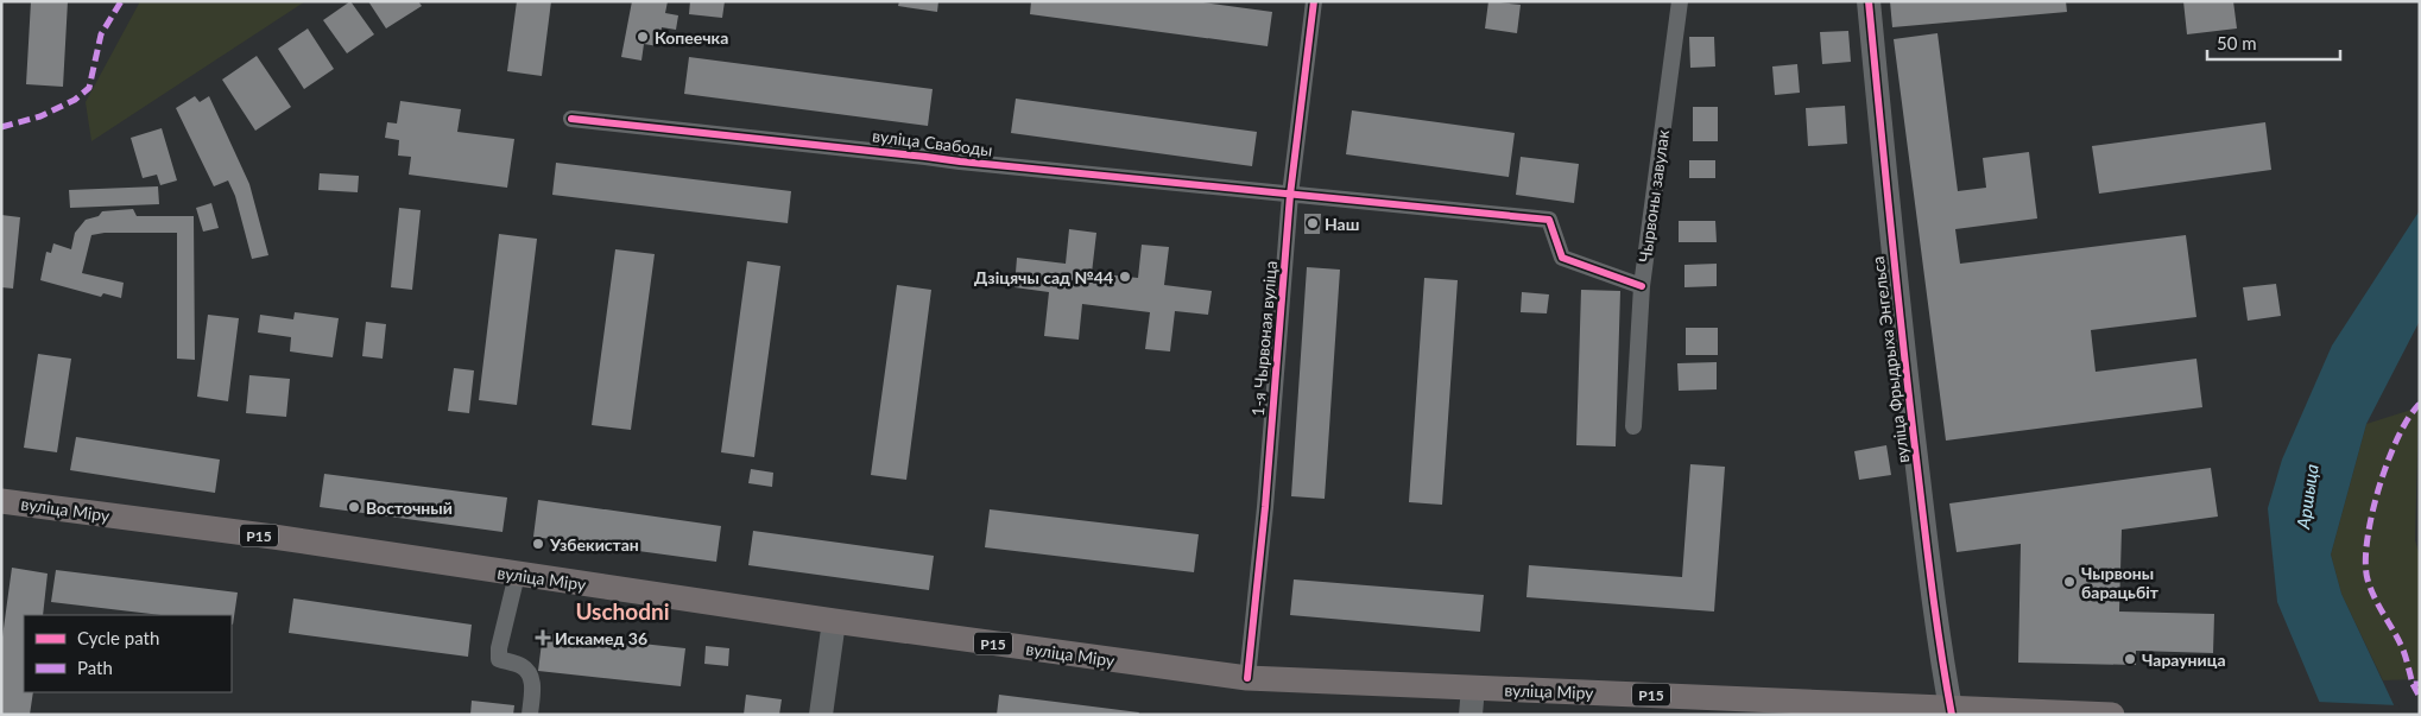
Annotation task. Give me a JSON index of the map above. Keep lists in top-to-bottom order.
{
  "streets": {
    "main road": ["вуліца Міру", "Р15"],
    "street": [
      "вуліца Свабоды",
      "Чырвоны завулак",
      "1-я Чырвоная вуліца",
      "вуліца Фрыдрыха Энгельса"
    ]
  },
  "crossings": [
    ["вуліца Свабоды", "Чырвоны завулак"],
    ["вуліца Свабоды", "1-я Чырвоная вуліца"],
    ["1-я Чырвоная вуліца", "вуліца Міру"]
  ],
  "districts": ["Uschodni"],
  "water": ["Аршыца"],
  "places": {
    "other": [
      "Копеечка",
      "Наш",
      "Дзіцячы сад №44",
      "Восточный",
      "Узбекистан",
      "Чырвоны барацьбіт",
      "Чарауница"
    ],
    "health": ["Искамед 36"]
  },
  "legend": ["Cycle path", "Path"],
  "scale_bar": "50 m"
}
